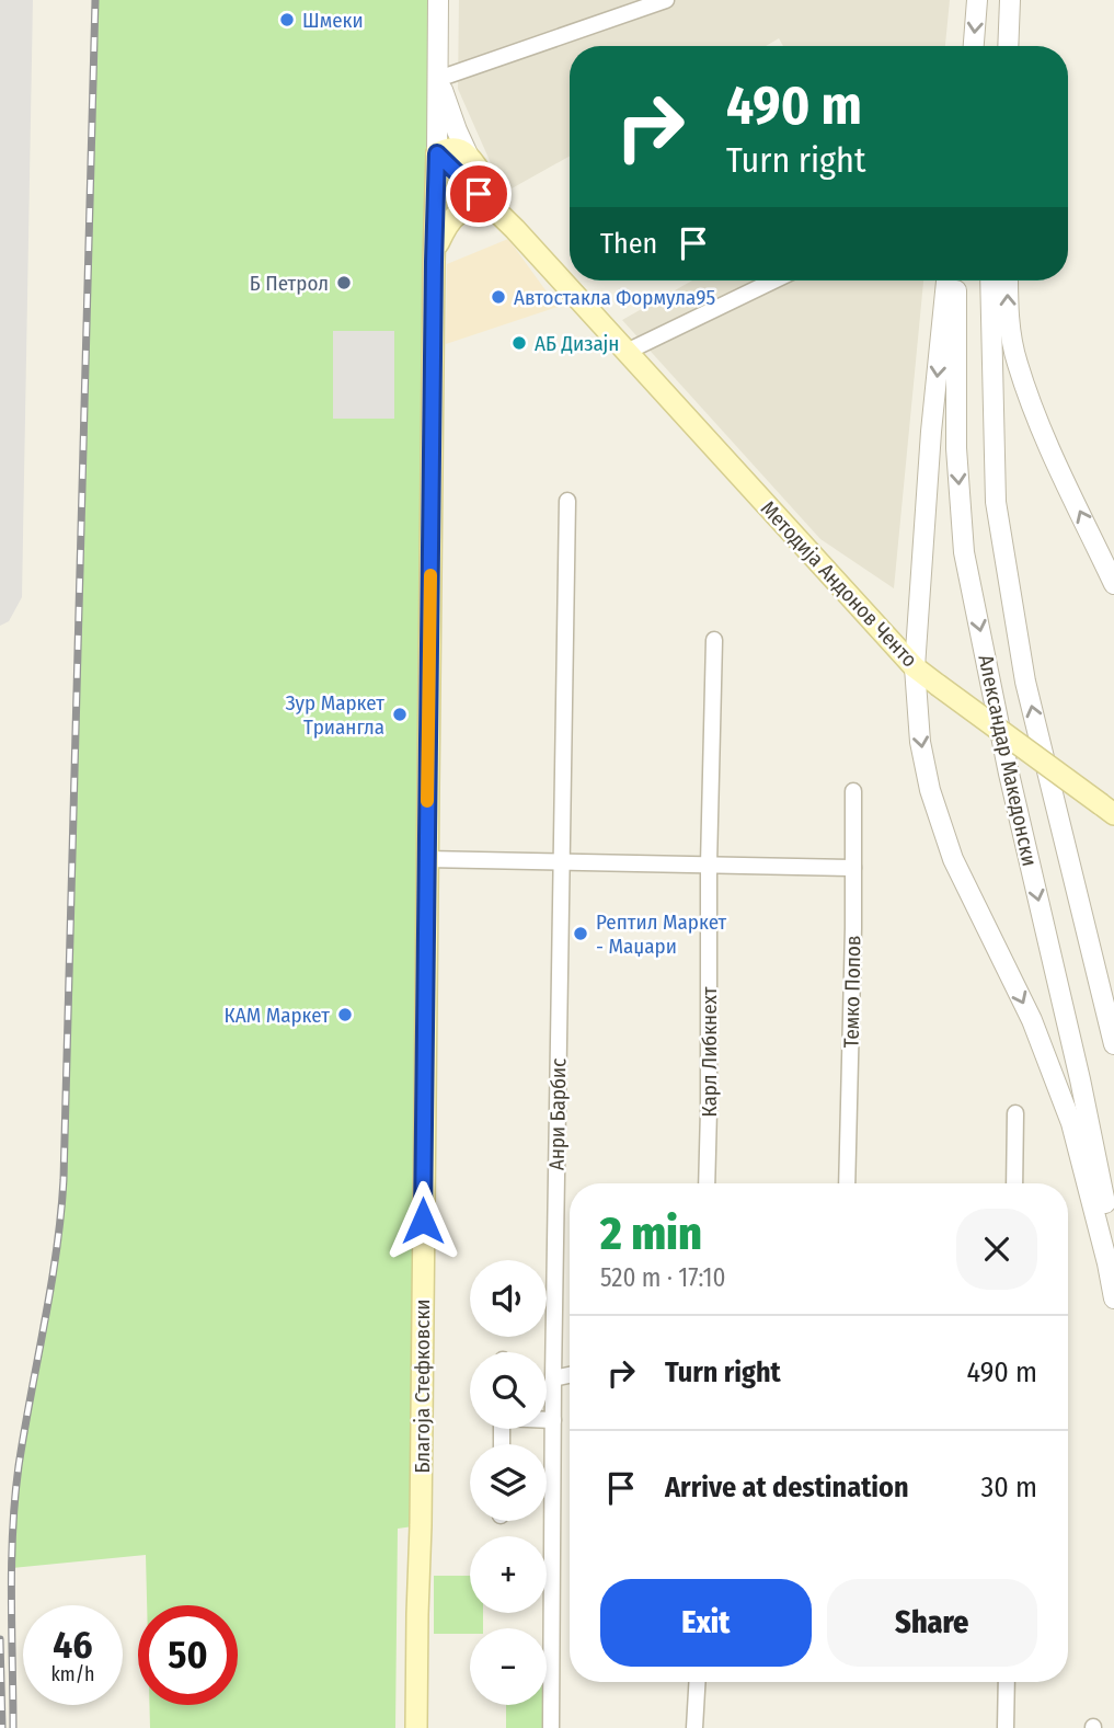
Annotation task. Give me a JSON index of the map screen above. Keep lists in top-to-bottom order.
{
  "streets": {
    "main road": ["Методија Андонов Ченто", "Благоја Стефковски"],
    "street": [
      "Александар Македонски",
      "Темко Попов",
      "Карл Либкнехт",
      "Анри Барбис"
    ]
  },
  "crossings": [
    ["Методија Андонов Ченто", "Благоја Стефковски"]
  ],
  "places": [
    "Шмеки",
    "Б Петрол",
    "Автостакла Формула95",
    "АБ Дизајн",
    "Зур Маркет Триангла",
    "Рептил Маркет - Маџари",
    "КАМ Маркет"
  ],
  "page": {
    "turn": ["490 m", "Turn right"],
    "then": "Then",
    "heading": ["2 min", "520 m · 17:10"],
    "map_buttons": ["+", "−"],
    "list": [
      {
        "name": "Turn right",
        "value": "490 m"
      },
      {
        "name": "Arrive at destination",
        "value": "30 m"
      }
    ],
    "buttons": ["Exit", "Share"],
    "speed": "46 km/h",
    "limit": "50"
  }
}
